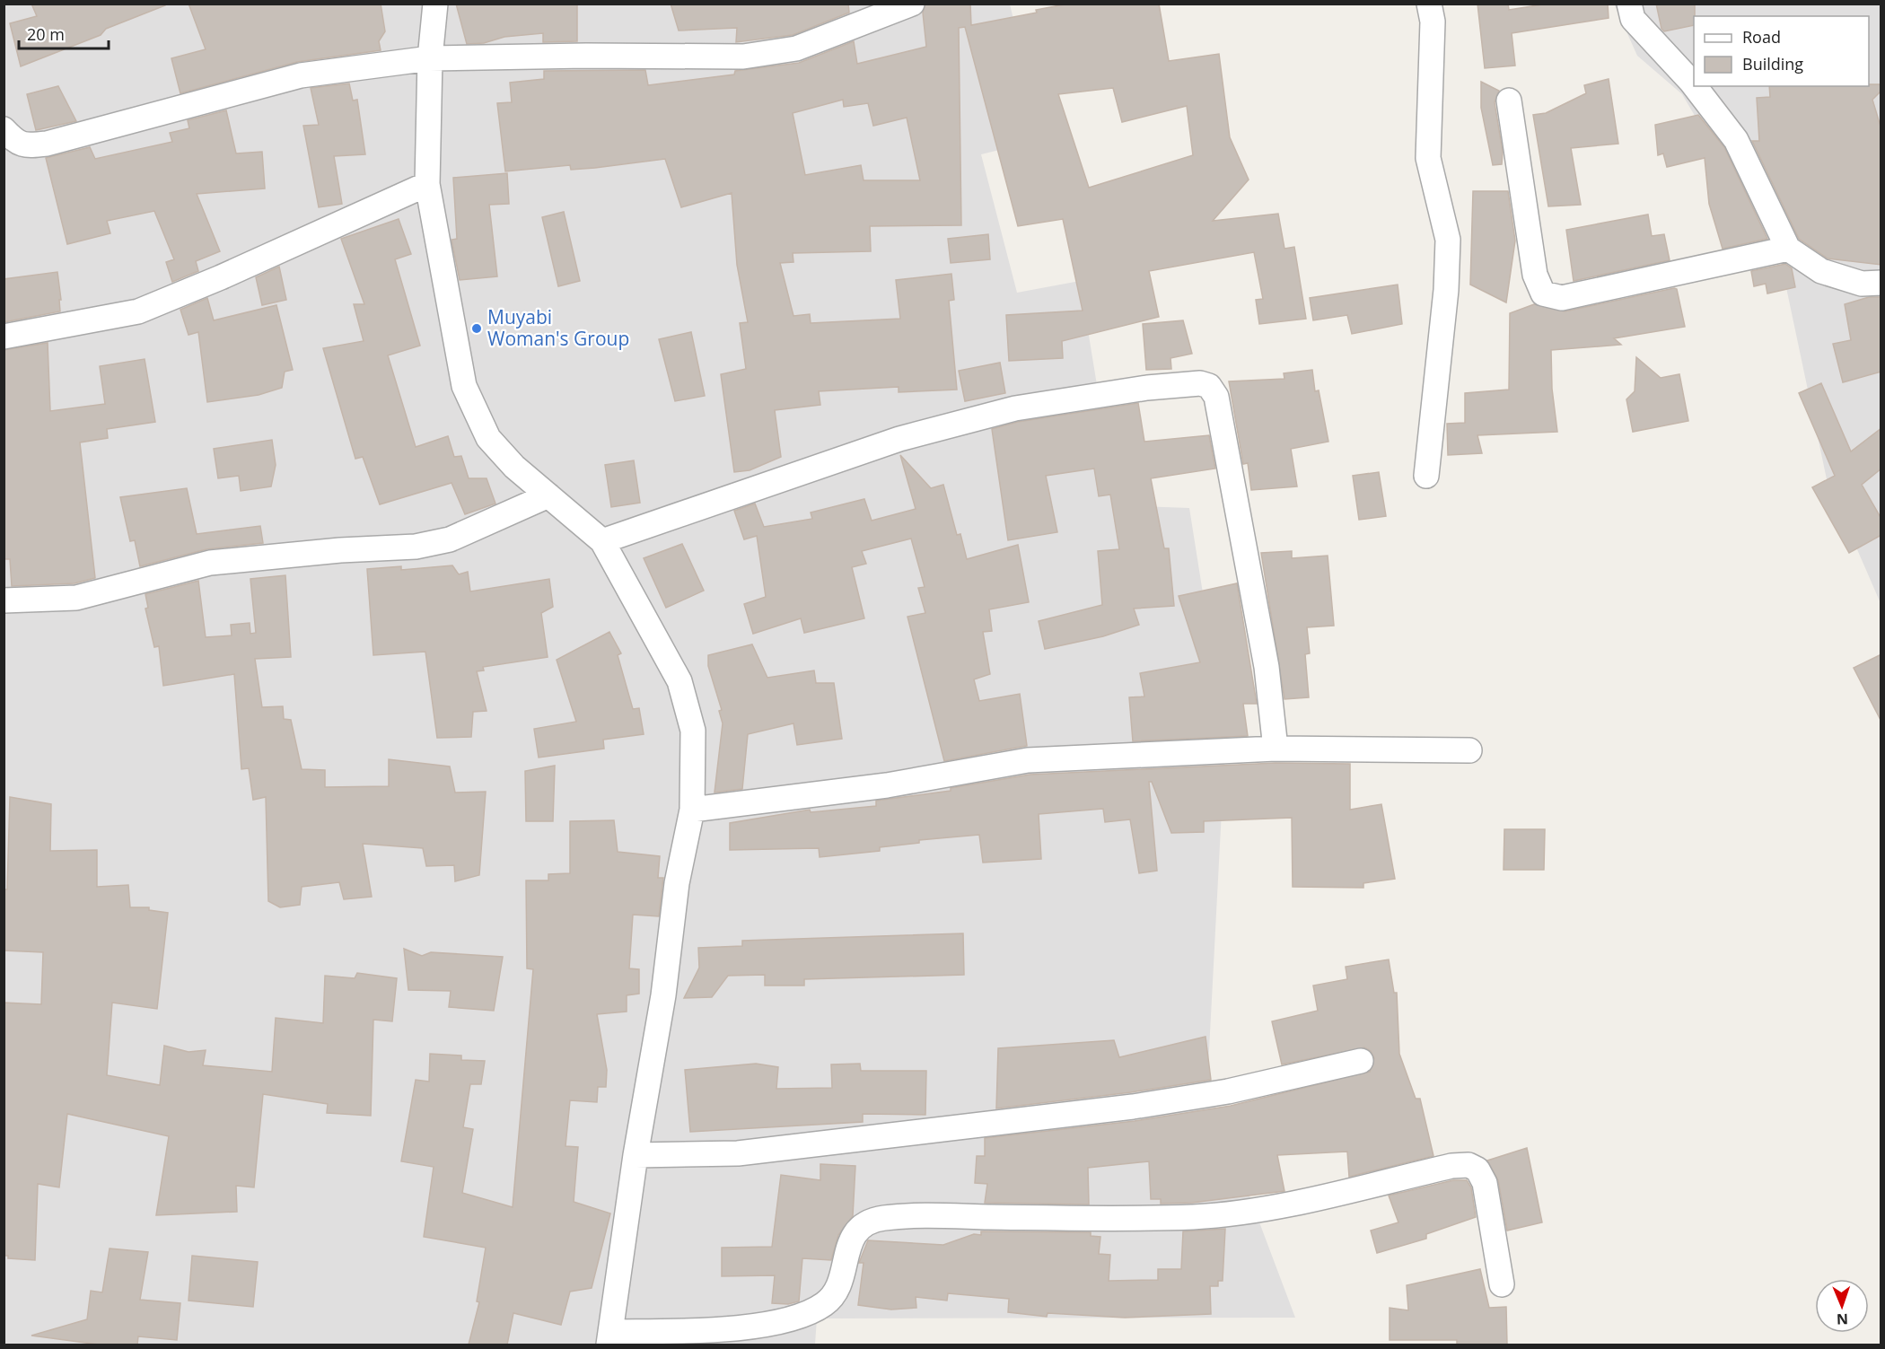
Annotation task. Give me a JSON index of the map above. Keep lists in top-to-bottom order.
{
  "places": ["Muyabi Woman's Group"],
  "legend": ["Road", "Building"],
  "scale_bar": "20 m",
  "north": "bottom"
}
